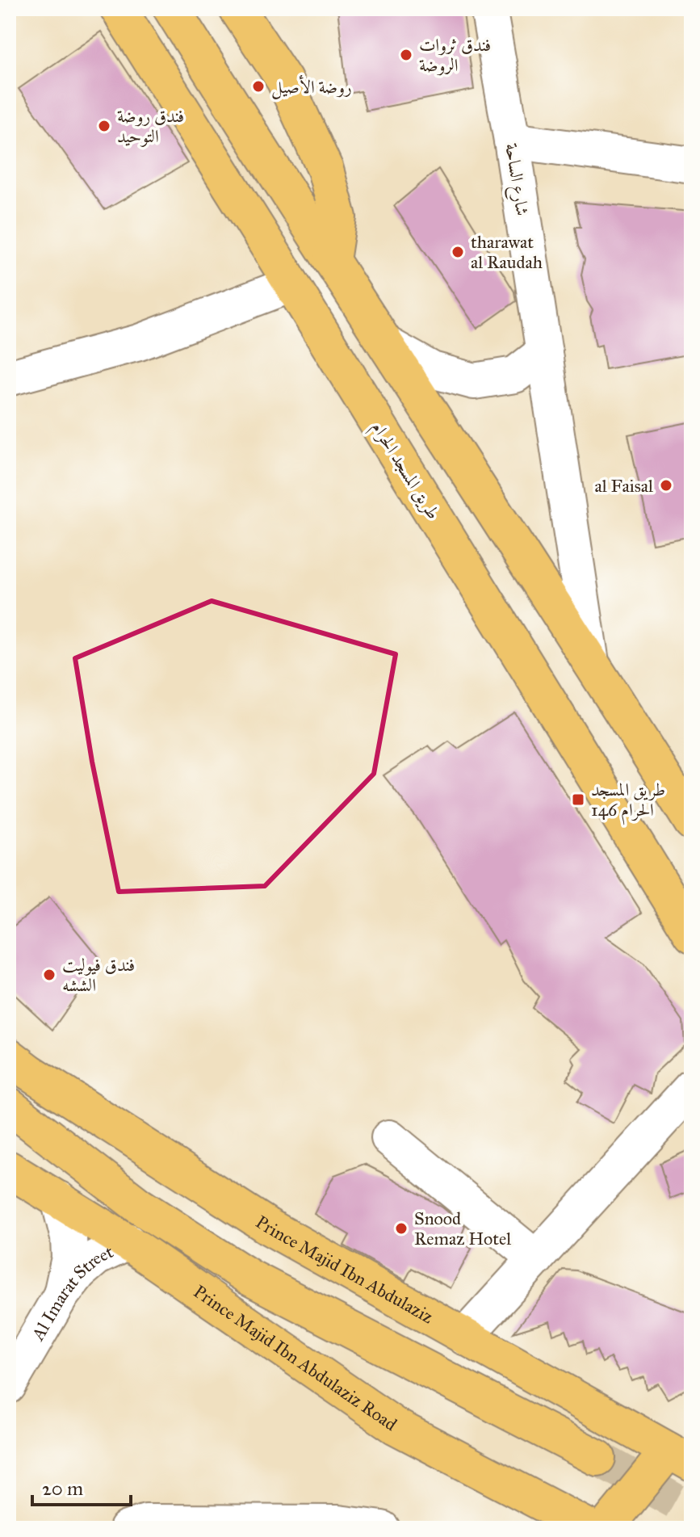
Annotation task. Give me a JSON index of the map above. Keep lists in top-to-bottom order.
{
  "streets": {
    "main road": ["طريق المسجد الحرام", "Prince Majid Ibn Abdulaziz", "Prince Majid Ibn Abdulaziz Road"],
    "street": ["شارع الساحة", "Al Imarat Street"]
  },
  "crossings": [
    ["Al Imarat Street", "Prince Majid Ibn Abdulaziz Road"]
  ],
  "places": {
    "other": [
      "فندق ثروات الروضة",
      "روضة الأصيل",
      "فندق روضة التوحيد",
      "tharawat al Raudah",
      "al Faisal",
      "فندق فيوليت الششه",
      "Snood Remaz Hotel"
    ],
    "transit": ["طريق المسجد الحرام 146"]
  },
  "scale_bar": "20 m"
}
